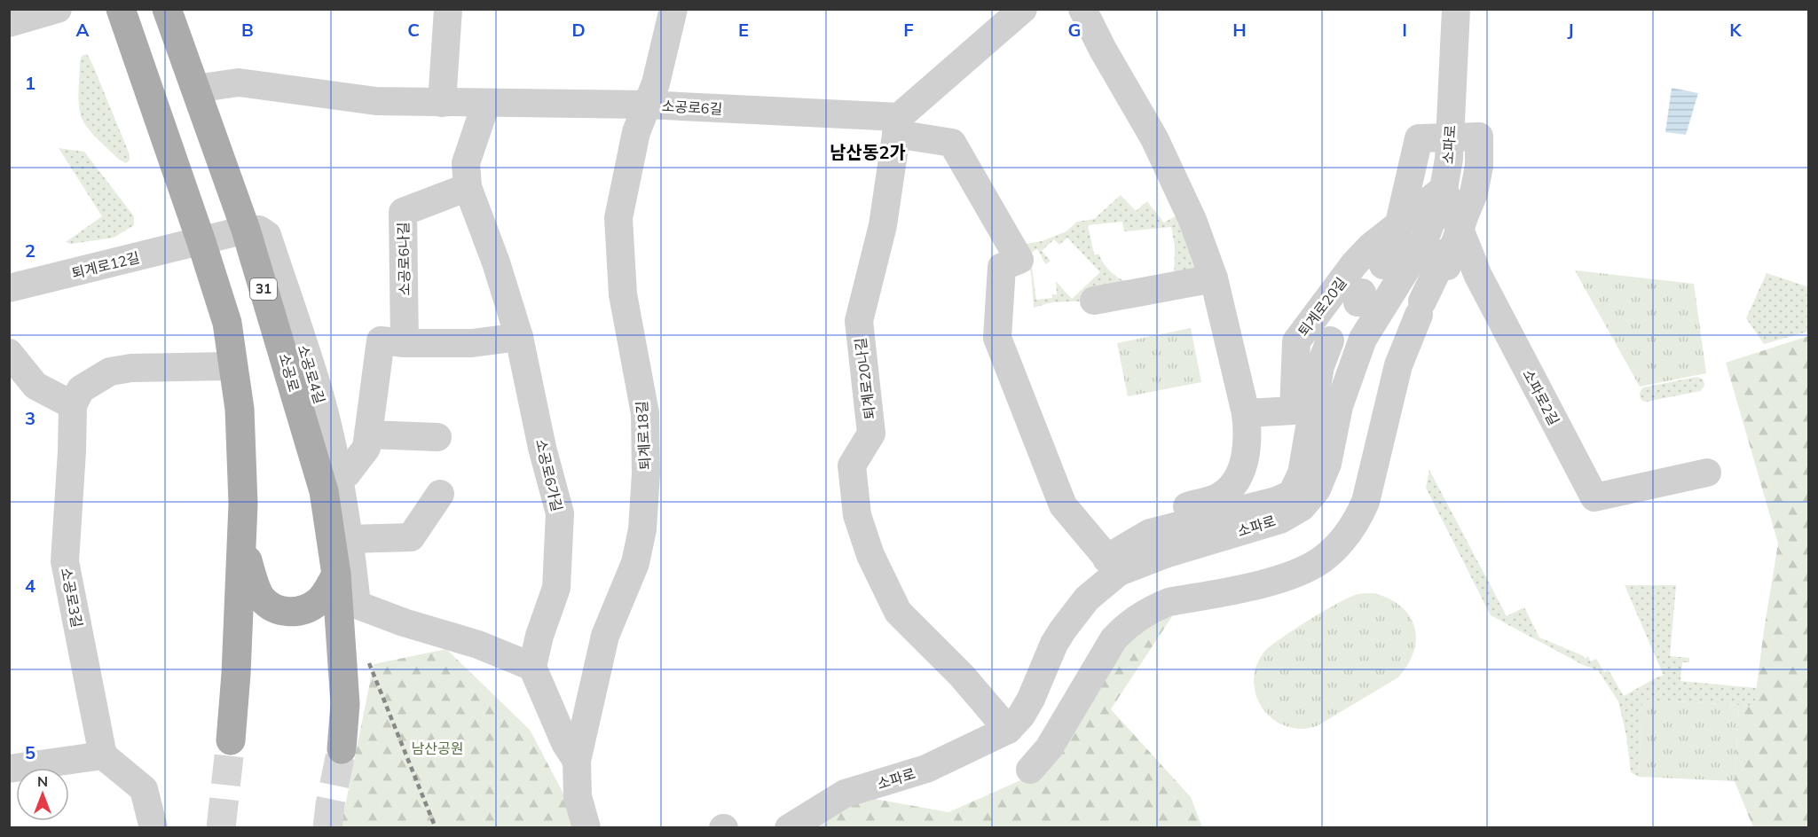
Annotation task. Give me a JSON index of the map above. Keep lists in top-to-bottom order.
{
  "streets": {
    "main road": ["31", "소공로"],
    "street": [
      "소공로6길",
      "소파로",
      "소공로6나길",
      "퇴계로12길",
      "퇴계로20길",
      "소공로4길",
      "퇴계로20나길",
      "소파로2길",
      "퇴계로18길",
      "소공로6가길",
      "소공로3길"
    ]
  },
  "crossings": [
    ["소공로6길", "소공로"],
    ["소공로6길", "퇴계로20나길"],
    ["소공로6길", "퇴계로18길"],
    ["소파로", "퇴계로20길"],
    ["소파로", "퇴계로20나길"],
    ["소파로", "소파로2길"],
    ["소공로6나길", "소공로6가길"],
    ["퇴계로12길", "소공로"],
    ["퇴계로12길", "소공로4길"],
    ["퇴계로20길", "소파로2길"],
    ["소공로", "소공로4길"],
    ["소공로4길", "소공로6가길"]
  ],
  "districts": ["남산동2가"],
  "parks": ["남산공원"],
  "north": "top",
  "grid": {
    "columns": [
      "A",
      "B",
      "C",
      "D",
      "E",
      "F",
      "G",
      "H",
      "I",
      "J",
      "K"
    ],
    "rows": [
      "1",
      "2",
      "3",
      "4",
      "5"
    ]
  }
}
